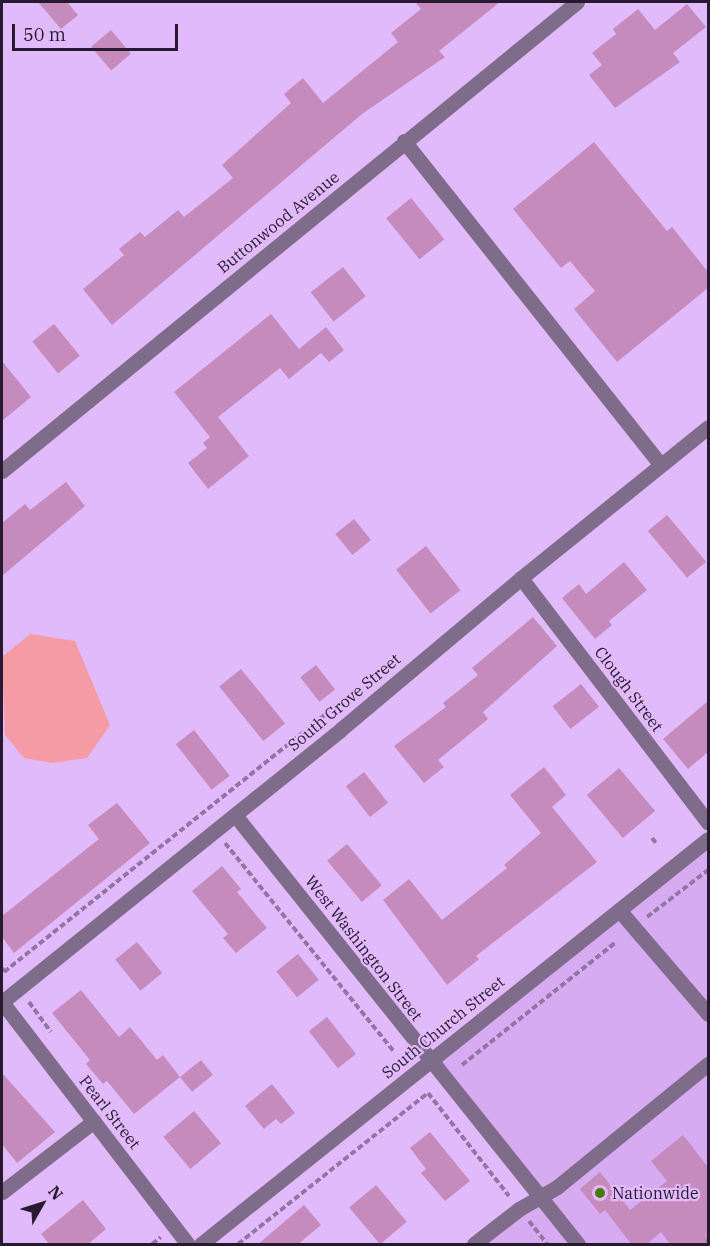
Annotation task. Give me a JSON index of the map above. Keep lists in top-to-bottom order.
{
  "streets": {
    "street": [
      "Buttonwood Avenue",
      "Clough Street",
      "South Grove Street",
      "West Washington Street",
      "South Church Street",
      "Pearl Street"
    ]
  },
  "crossings": [
    ["Clough Street", "South Grove Street"],
    ["South Grove Street", "West Washington Street"],
    ["South Grove Street", "Pearl Street"],
    ["West Washington Street", "South Church Street"]
  ],
  "places": ["Nationwide"],
  "scale_bar": "50 m",
  "north": "top right"
}
